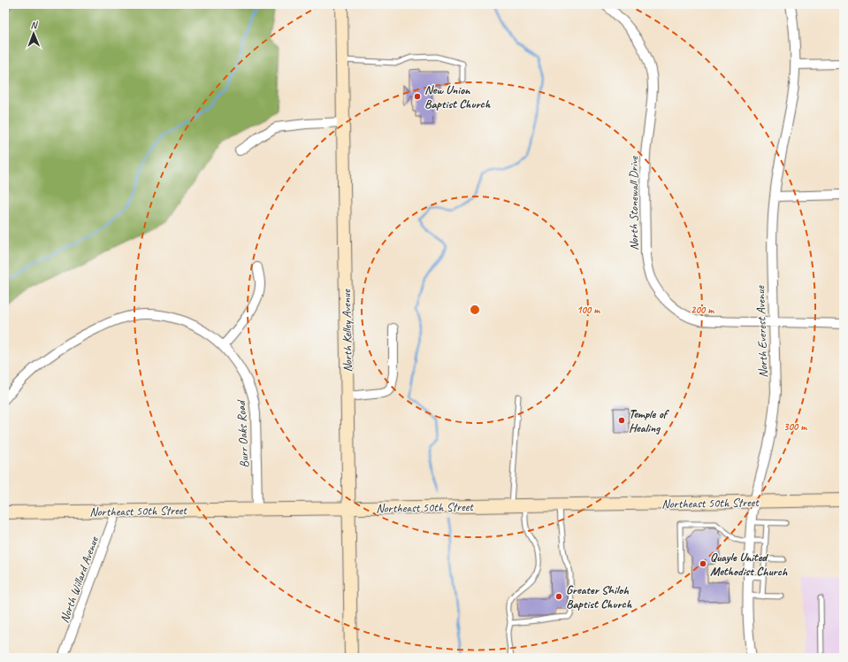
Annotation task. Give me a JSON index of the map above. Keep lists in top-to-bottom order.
{
  "streets": {
    "street": [
      "North Stonewall Drive",
      "North Kelley Avenue",
      "North Everest Avenue",
      "Burr Oaks Road",
      "Northeast 50th Street",
      "North Willard Avenue"
    ]
  },
  "crossings": [
    ["North Stonewall Drive", "North Everest Avenue"],
    ["North Kelley Avenue", "Northeast 50th Street"],
    ["North Everest Avenue", "Northeast 50th Street"],
    ["Burr Oaks Road", "Northeast 50th Street"],
    ["Northeast 50th Street", "North Willard Avenue"]
  ],
  "places": [
    "New Union Baptist Church",
    "Temple of Healing",
    "Quayle United Methodist Church",
    "Greater Shiloh Baptist Church"
  ],
  "north": "top",
  "rings": ["100 m", "200 m", "300 m"]
}
